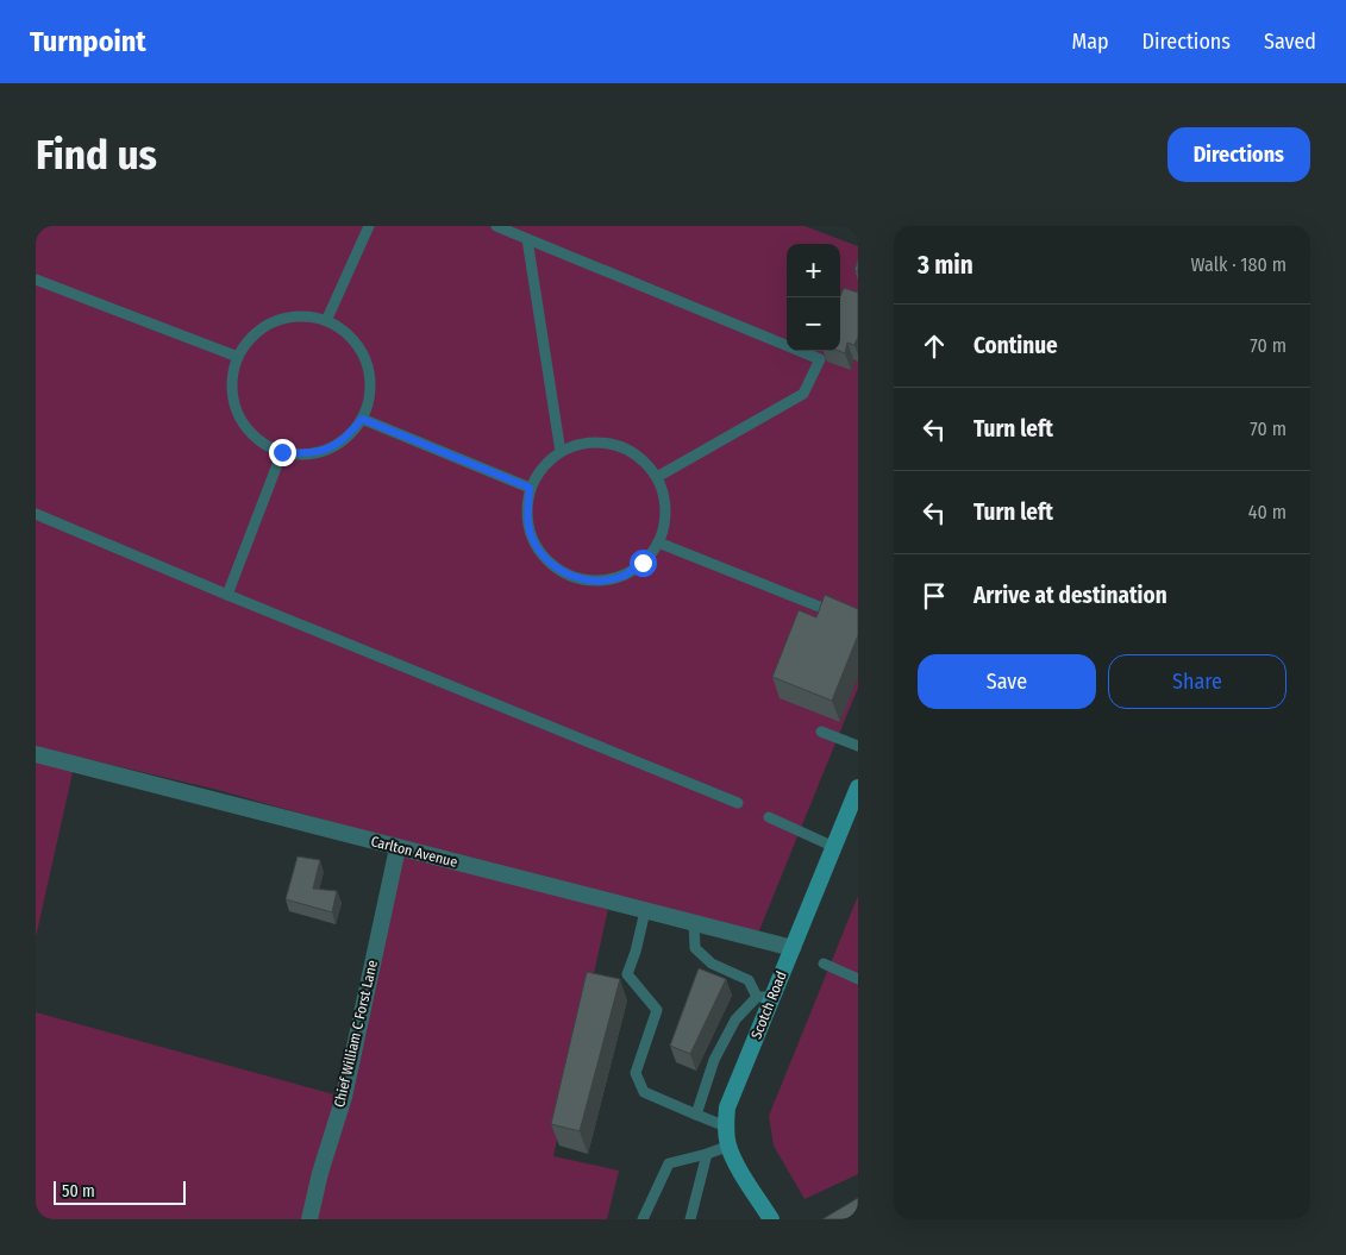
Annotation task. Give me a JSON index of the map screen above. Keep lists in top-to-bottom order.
{
  "streets": {
    "main road": ["Scotch Road"],
    "street": ["Carlton Avenue", "Chief William C Forst Lane"]
  },
  "crossings": [
    ["Carlton Avenue", "Scotch Road"],
    ["Carlton Avenue", "Chief William C Forst Lane"]
  ],
  "scale_bar": "50 m",
  "page": {
    "header": "Turnpoint",
    "nav": ["Map", "Directions", "Saved"],
    "buttons": [
      "Directions",
      ["Save", "Share"]
    ],
    "title": "Find us",
    "heading": ["3 min", "Walk · 180 m"],
    "map_buttons": ["+", "−"],
    "list": [
      ["Continue", "70 m"],
      ["Turn left", "70 m"],
      ["Turn left", "40 m"],
      "Arrive at destination"
    ],
    "scale": "50 m"
  }
}
